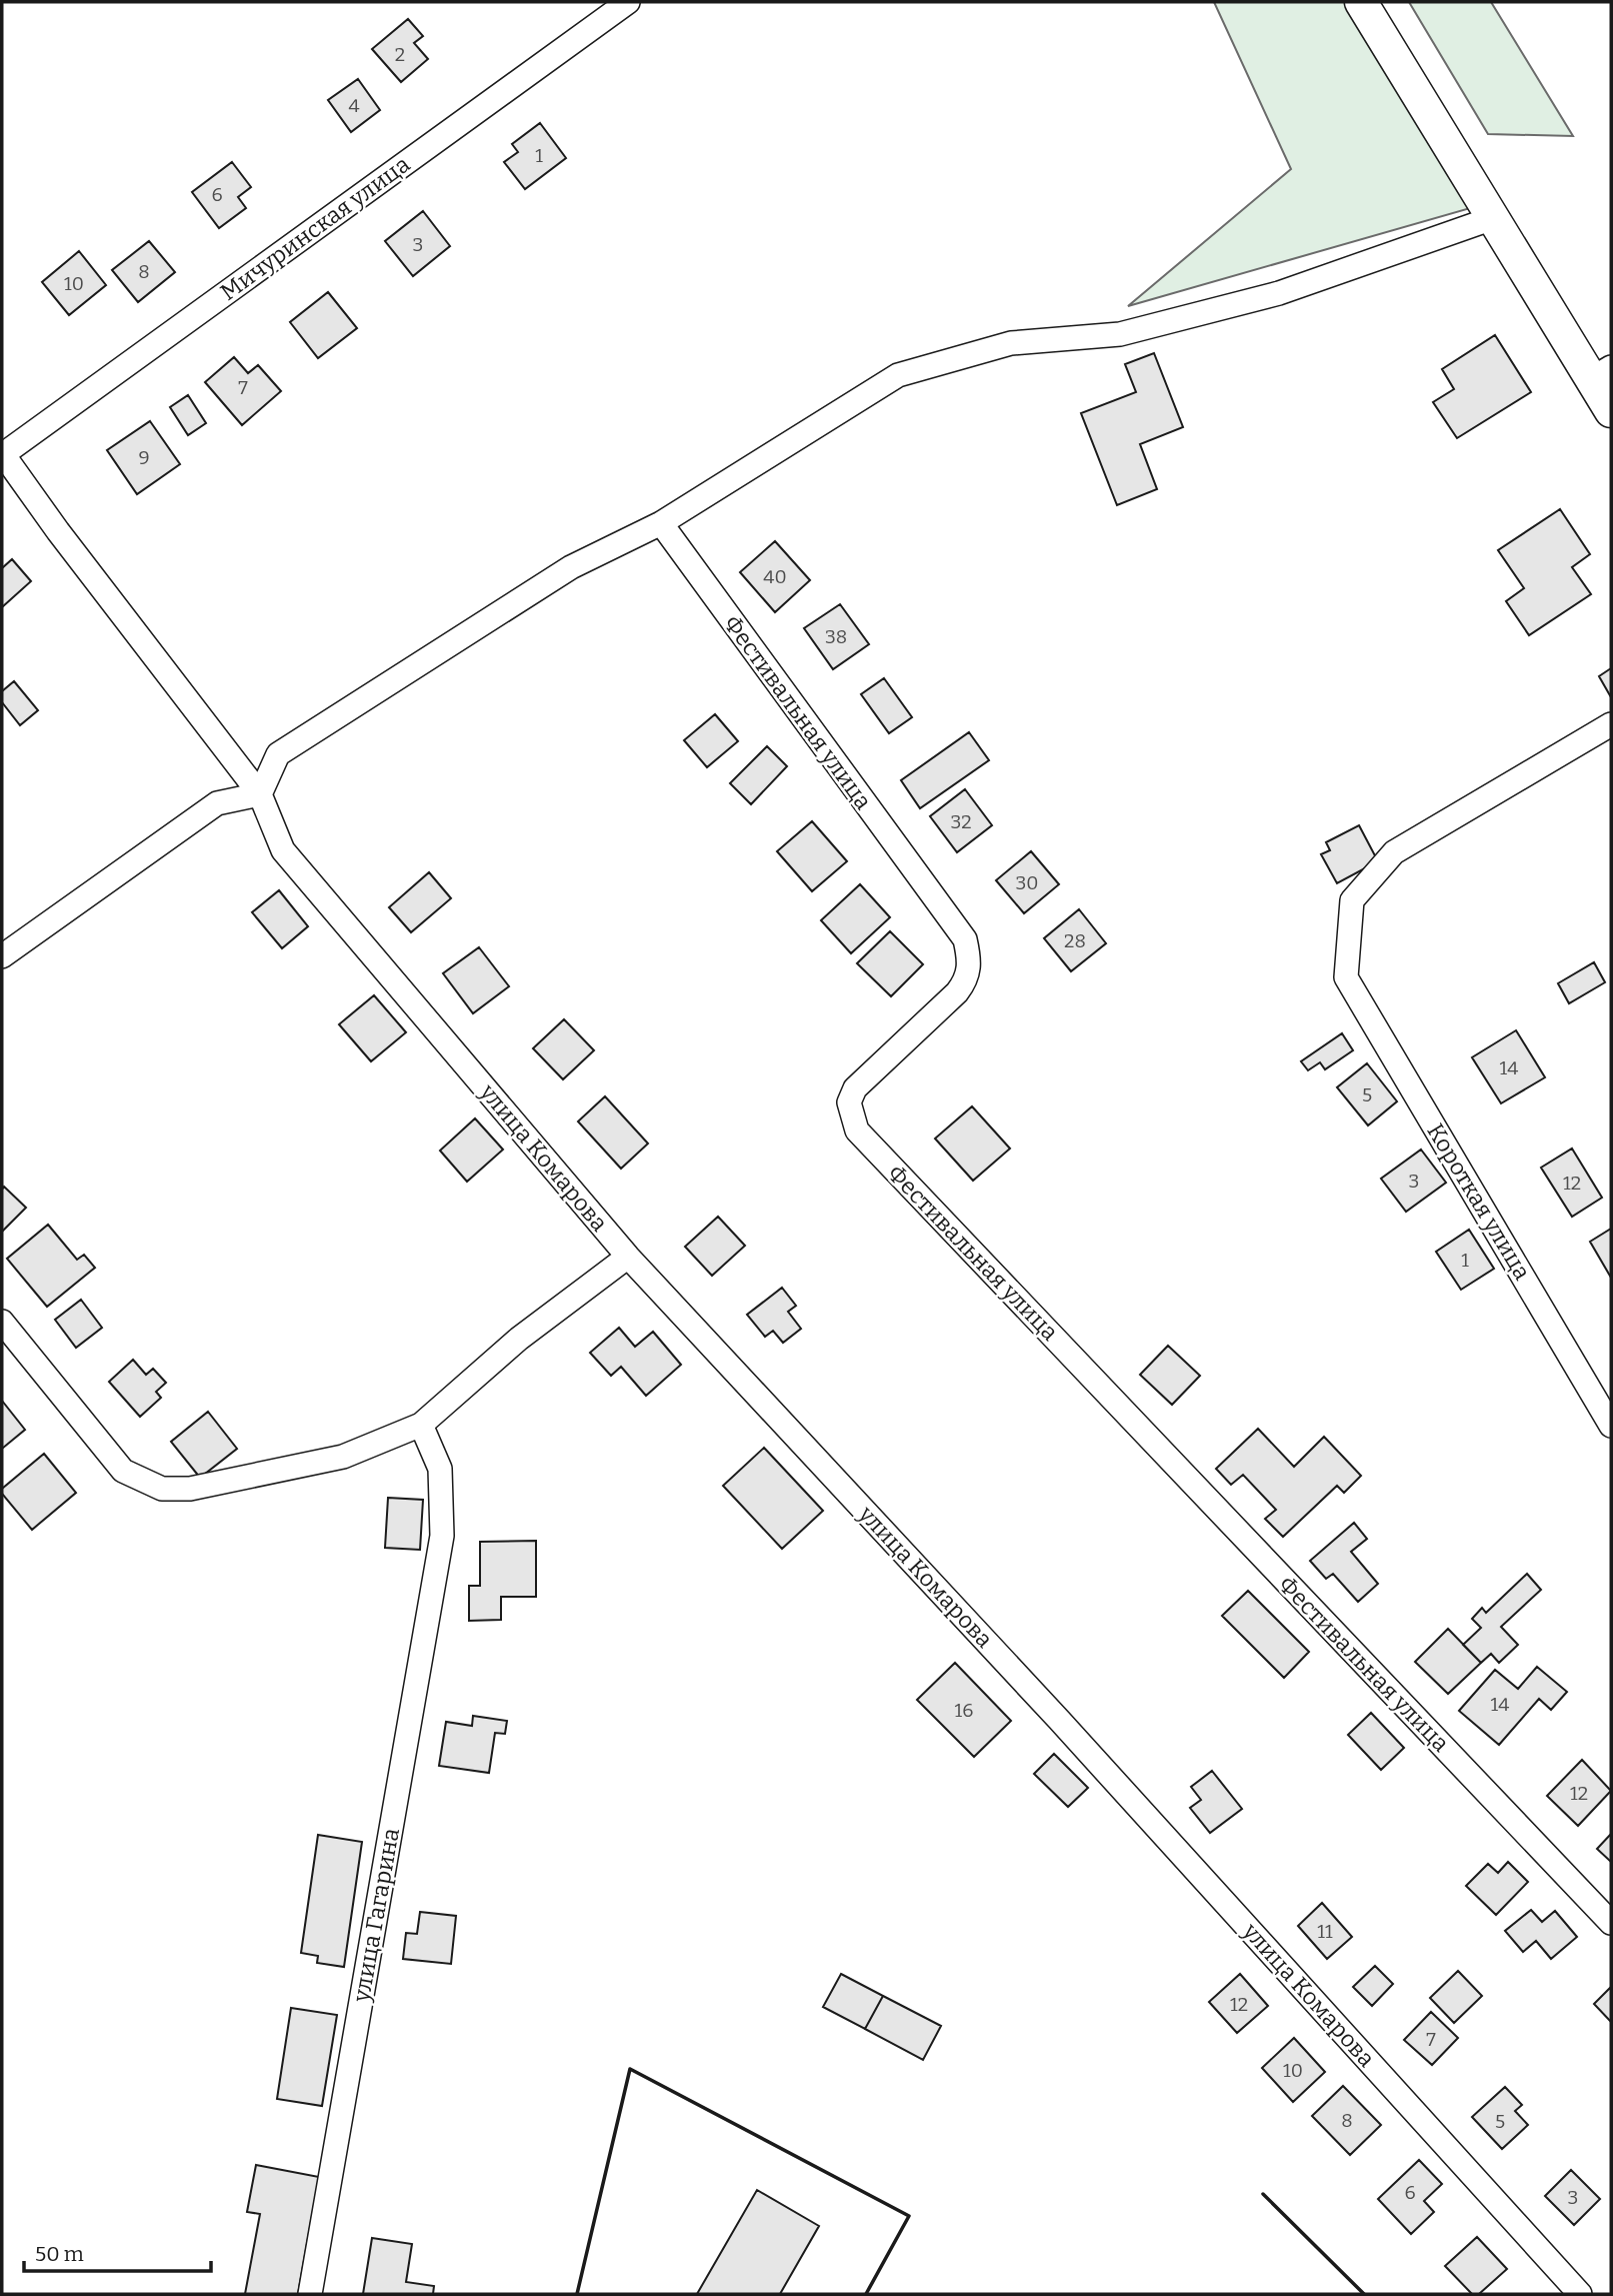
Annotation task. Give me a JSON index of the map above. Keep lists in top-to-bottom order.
{
  "streets": {
    "street": [
      "Мичуринская улица",
      "Фестивальная улица",
      "улица Комарова",
      "Короткая улица",
      "улица Гагарина"
    ]
  },
  "crossings": [
    ["Мичуринская улица", "улица Комарова"]
  ],
  "house_numbers": [
    "2",
    "4",
    "1",
    "6",
    "3",
    "8",
    "10",
    "7",
    "9",
    "40",
    "38",
    "32",
    "30",
    "28",
    "14",
    "5",
    "3",
    "12",
    "1",
    "14",
    "16",
    "12",
    "11",
    "12",
    "7",
    "10",
    "8",
    "5",
    "6",
    "3"
  ],
  "scale_bar": "50 m"
}
